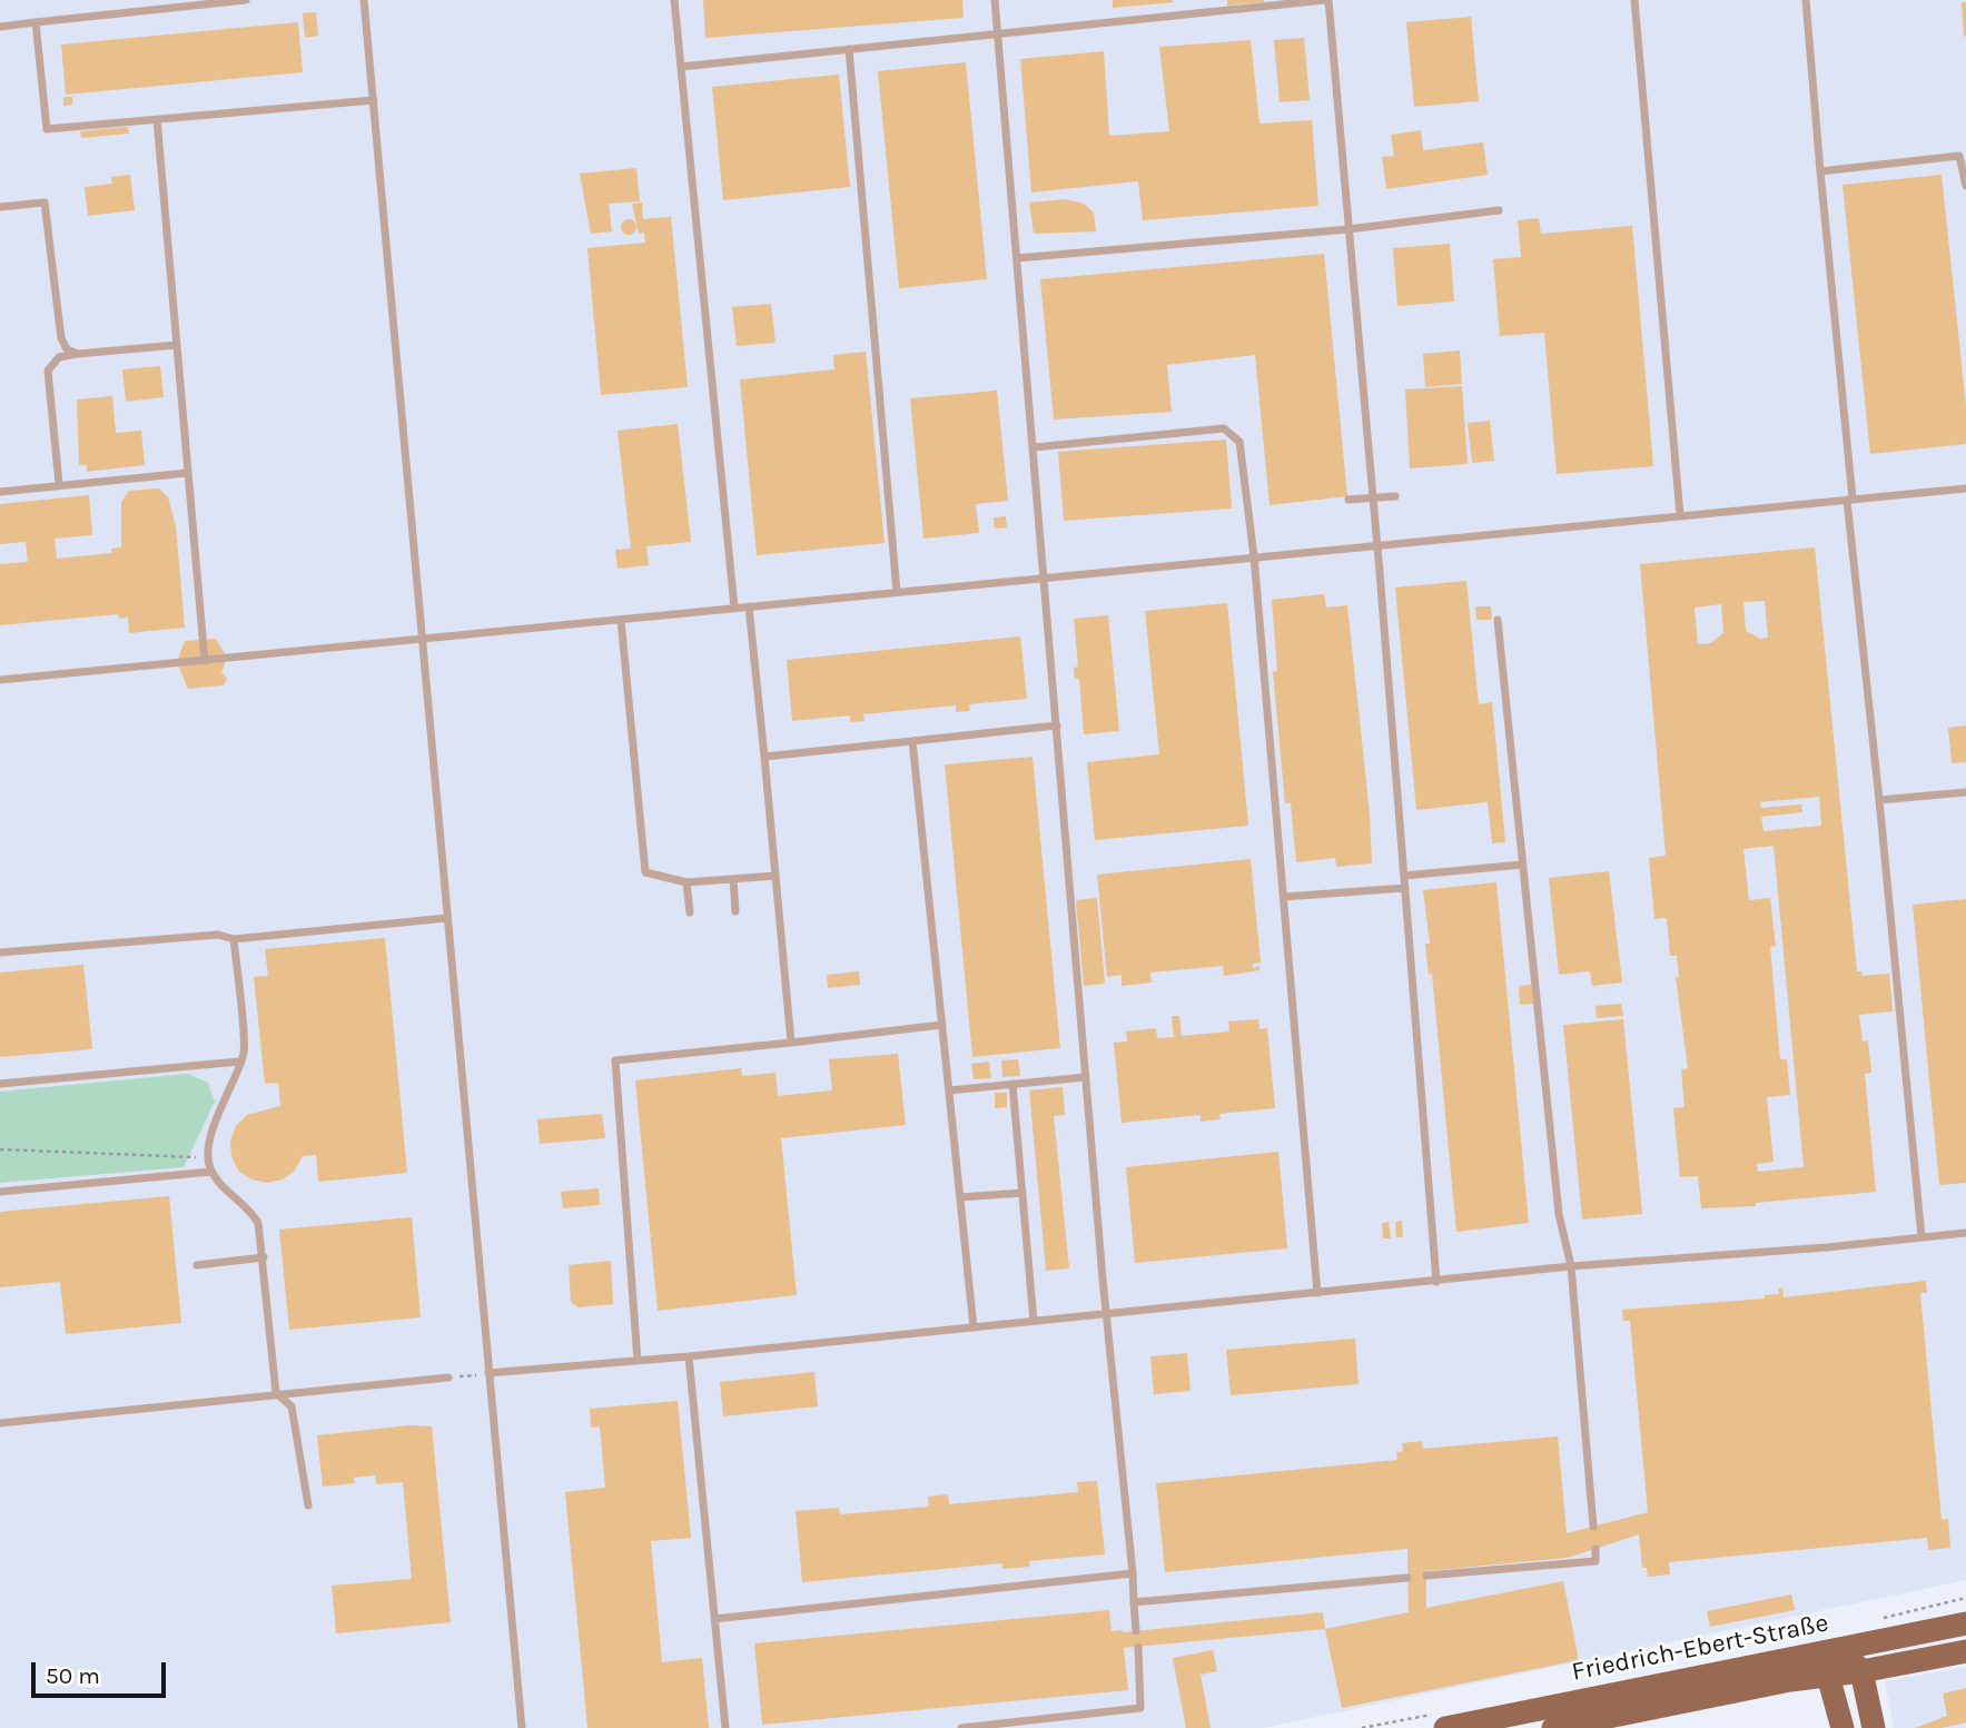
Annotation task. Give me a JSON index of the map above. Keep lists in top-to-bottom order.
{
  "streets": {
    "main road": ["Friedrich-Ebert-Straße"]
  },
  "scale_bar": "50 m"
}
